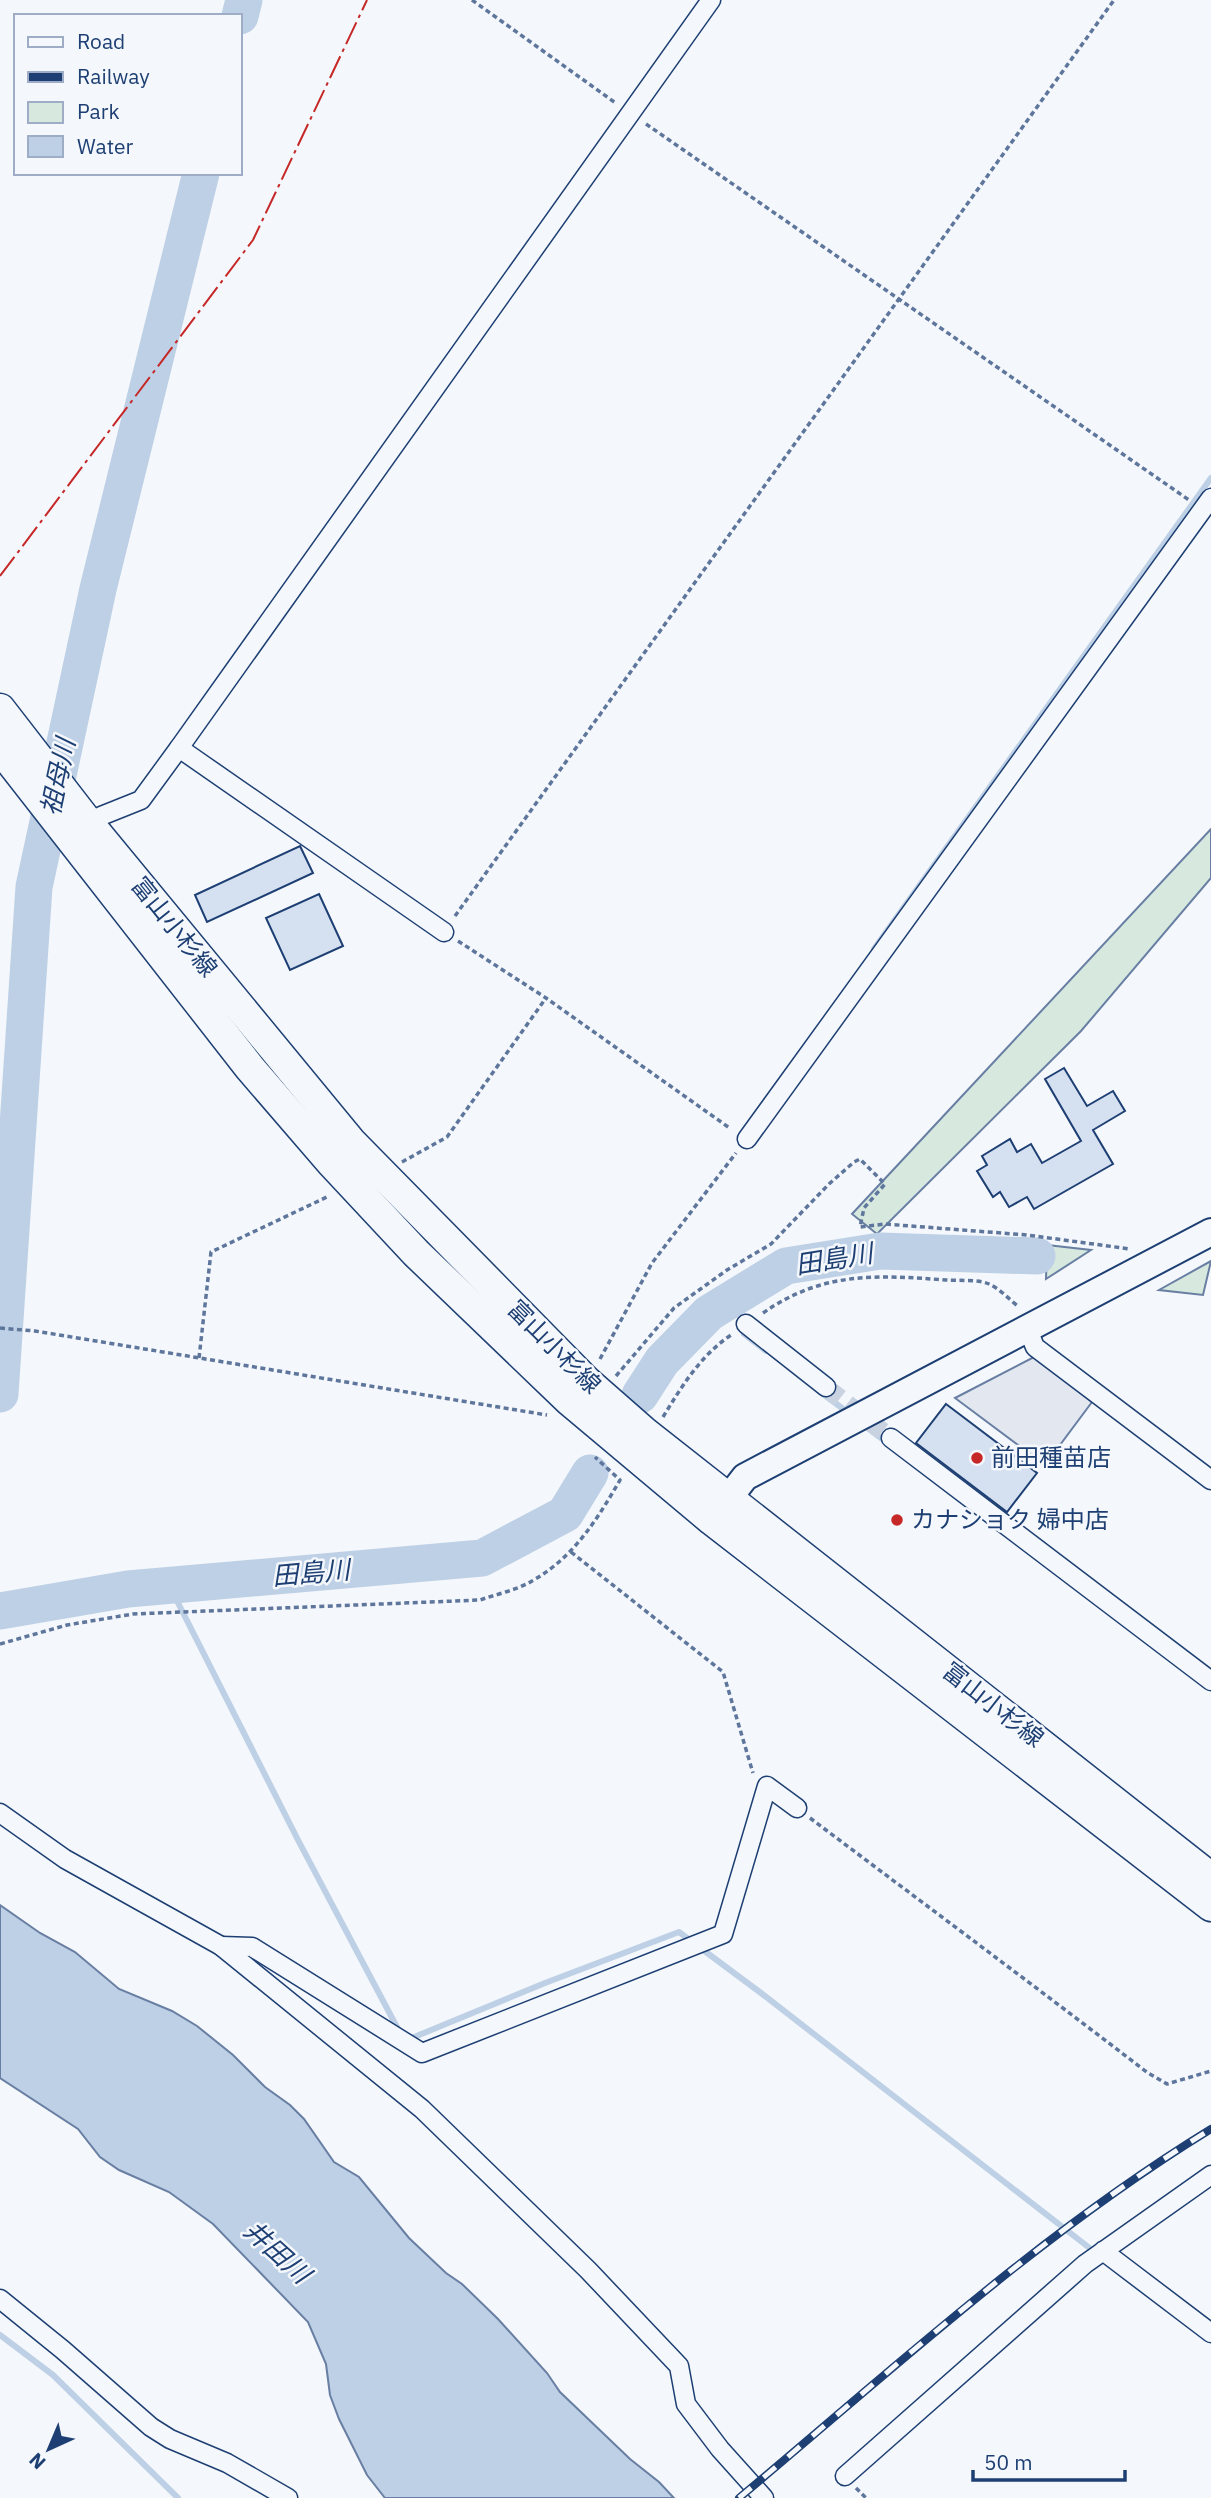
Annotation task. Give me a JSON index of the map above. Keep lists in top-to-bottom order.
{
  "streets": {
    "main road": ["富山小杉線"]
  },
  "water": ["祖母川", "田島川", "井田川"],
  "places": ["前田種苗店", "カナショク 婦中店"],
  "legend": [
    "Road",
    "Railway",
    "Park",
    "Water"
  ],
  "scale_bar": "50 m",
  "north": "bottom left"
}
